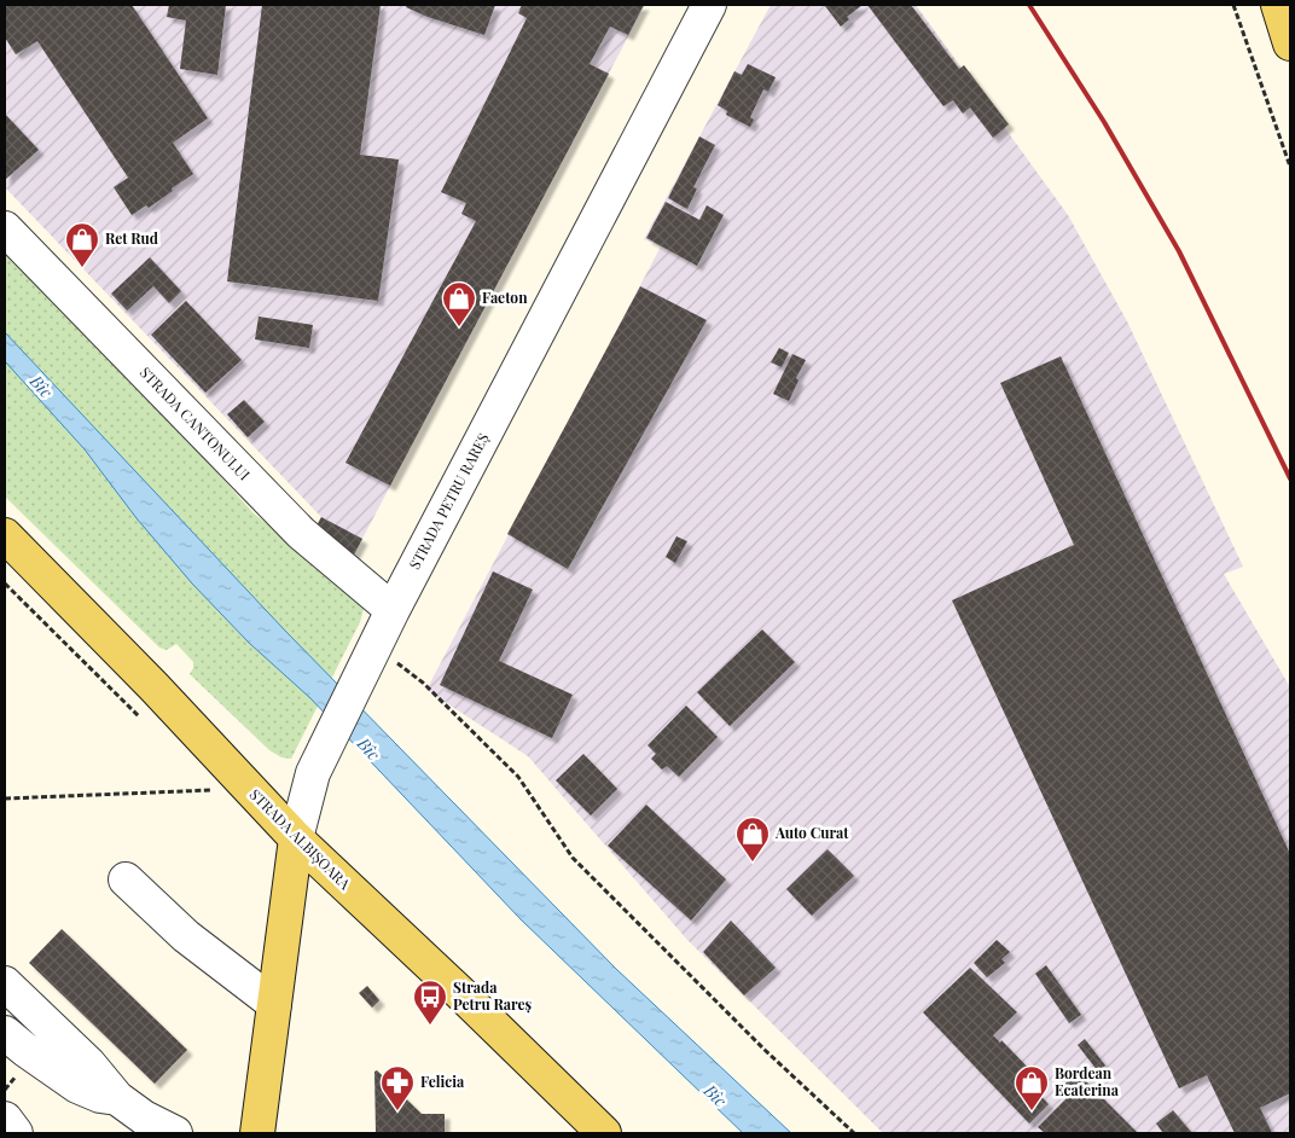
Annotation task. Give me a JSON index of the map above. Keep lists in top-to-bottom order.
{
  "streets": {
    "main road": ["STRADA PETRU RAREȘ", "STRADA ALBIȘOARA"],
    "street": ["STRADA CANTONULUI"]
  },
  "crossings": [
    ["STRADA CANTONULUI", "STRADA PETRU RAREȘ"],
    ["STRADA PETRU RAREȘ", "STRADA ALBIȘOARA"]
  ],
  "water": ["Bîc"],
  "places": {
    "shop": [
      "Ret Rud",
      "Faeton",
      "Auto Curat",
      "Bordean Ecaterina"
    ],
    "bus stop": ["Strada Petru Rareș"],
    "pharmacy": ["Felicia"]
  }
}
